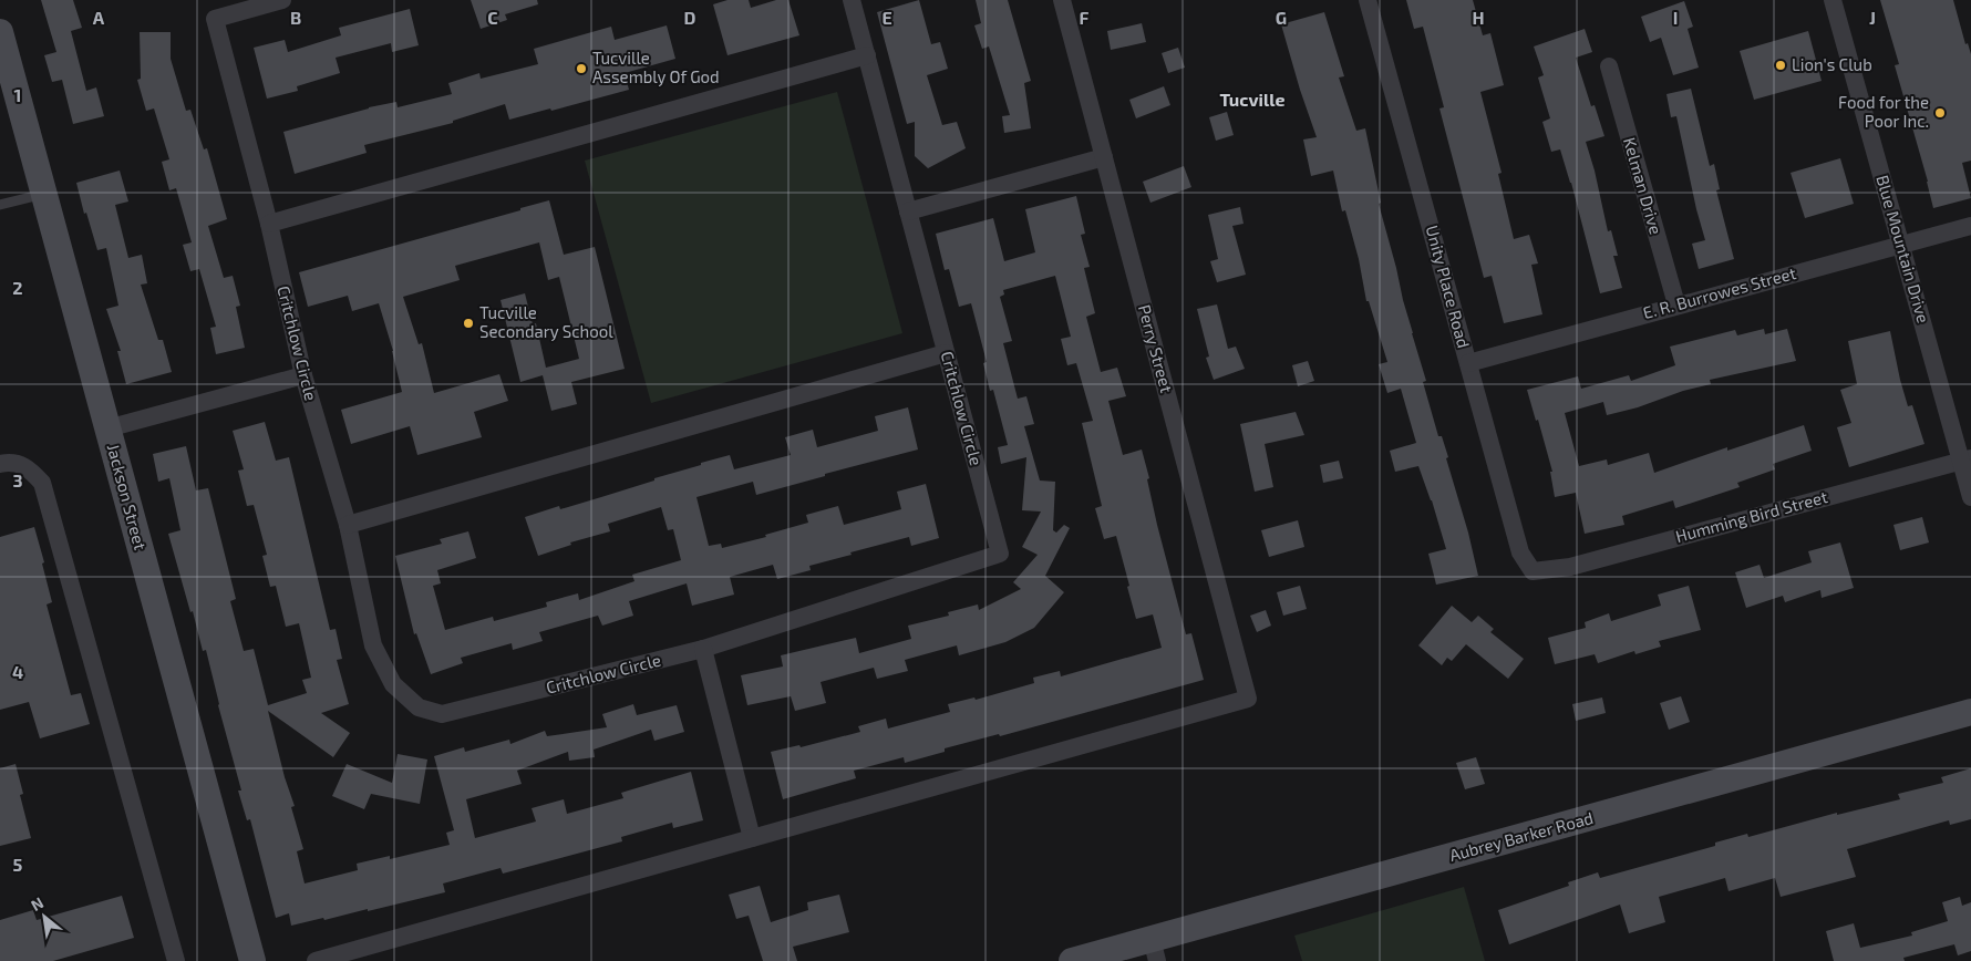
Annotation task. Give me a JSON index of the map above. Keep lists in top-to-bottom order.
{
  "streets": {
    "street": [
      "Kelman Drive",
      "Blue Mountain Drive",
      "Unity Place Road",
      "E. R. Burrowes Street",
      "Critchlow Circle",
      "Perry Street",
      "Jackson Street",
      "Humming Bird Street",
      "Aubrey Barker Road"
    ]
  },
  "crossings": [
    ["Kelman Drive", "E. R. Burrowes Street"],
    ["Blue Mountain Drive", "E. R. Burrowes Street"],
    ["Blue Mountain Drive", "Humming Bird Street"],
    ["Unity Place Road", "E. R. Burrowes Street"],
    ["Unity Place Road", "Humming Bird Street"]
  ],
  "districts": ["Tucville"],
  "places": [
    "Lion's Club",
    "Tucville Assembly Of God",
    "Food for the Poor Inc.",
    "Tucville Secondary School"
  ],
  "north": "top left",
  "grid": {
    "columns": [
      "A",
      "B",
      "C",
      "D",
      "E",
      "F",
      "G",
      "H",
      "I",
      "J"
    ],
    "rows": [
      "1",
      "2",
      "3",
      "4",
      "5"
    ]
  }
}
